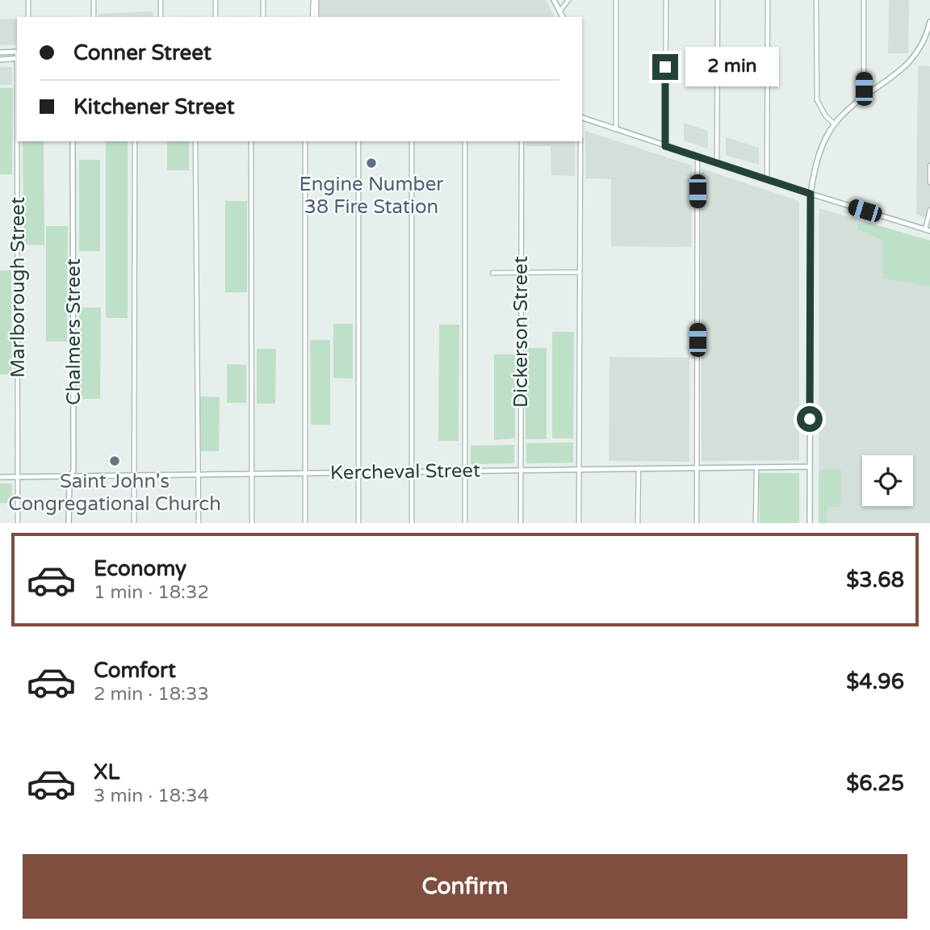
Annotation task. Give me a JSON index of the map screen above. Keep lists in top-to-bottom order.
{
  "streets": {
    "street": [
      "Marlborough Street",
      "Chalmers Street",
      "Dickerson Street",
      "Kercheval Street"
    ]
  },
  "crossings": [
    ["Marlborough Street", "Kercheval Street"],
    ["Chalmers Street", "Kercheval Street"],
    ["Dickerson Street", "Kercheval Street"]
  ],
  "places": ["Engine Number 38 Fire Station", "Saint John's Congregational Church"],
  "page": {
    "banner": ["Conner Street", "Kitchener Street"],
    "bubble": "2 min",
    "list": [
      {
        "name": "Economy",
        "note": "1 min · 18:32",
        "value": "$3.68"
      },
      {
        "name": "Comfort",
        "note": "2 min · 18:33",
        "value": "$4.96"
      },
      {
        "name": "XL",
        "note": "3 min · 18:34",
        "value": "$6.25"
      }
    ],
    "buttons": "Confirm"
  }
}
